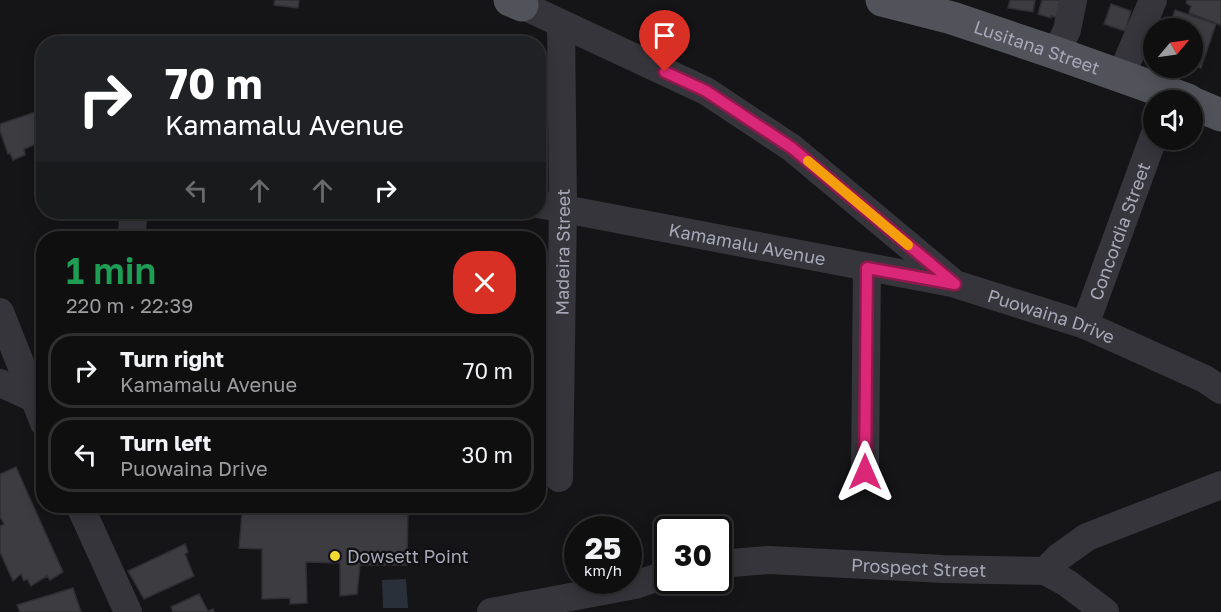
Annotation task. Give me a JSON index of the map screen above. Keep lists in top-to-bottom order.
{
  "streets": {
    "main road": ["Lusitana Street"],
    "street": [
      "Concordia Street",
      "Kamamalu Avenue",
      "Madeira Street",
      "Puowaina Drive",
      "Prospect Street"
    ]
  },
  "crossings": [
    ["Concordia Street", "Puowaina Drive"],
    ["Kamamalu Avenue", "Madeira Street"],
    ["Kamamalu Avenue", "Puowaina Drive"],
    ["Madeira Street", "Puowaina Drive"]
  ],
  "places": ["Dowsett Point"],
  "north": "top right",
  "page": {
    "turn": ["70 m", "Kamamalu Avenue"],
    "heading": ["1 min", "220 m · 22:39"],
    "list": [
      {
        "name": "Turn right",
        "note": "Kamamalu Avenue",
        "value": "70 m"
      },
      {
        "name": "Turn left",
        "note": "Puowaina Drive",
        "value": "30 m"
      }
    ],
    "speed": "25 km/h",
    "limit": "30"
  }
}
